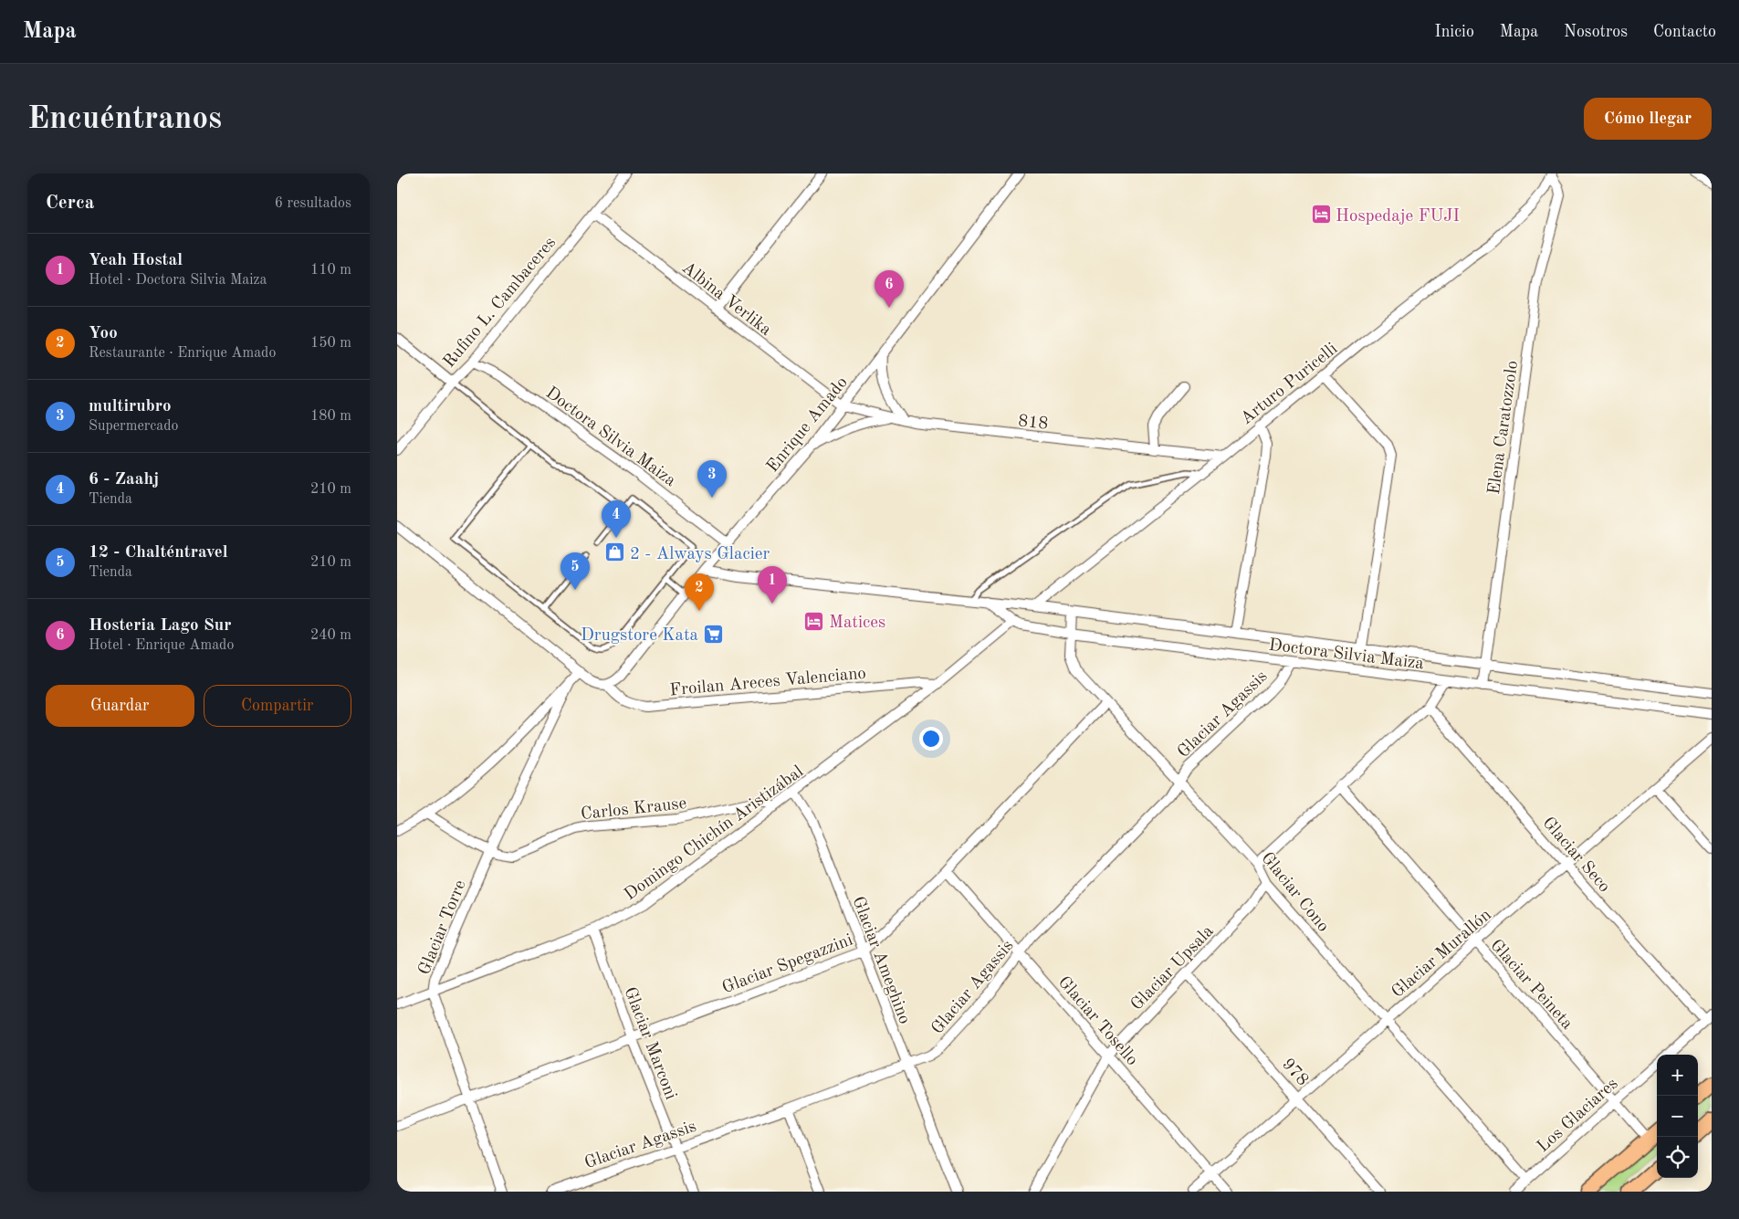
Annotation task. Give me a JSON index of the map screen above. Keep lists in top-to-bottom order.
{
  "streets": {
    "street": [
      "Albina Verlika",
      "Rufino L. Cambaceres",
      "Arturo Puricelli",
      "818",
      "Enrique Amado",
      "Elena Caratozzolo",
      "Doctora Silvia Maiza",
      "Froilan Areces Valenciano",
      "Glaciar Agassis",
      "Carlos Krause",
      "Domingo Chichín Aristizábal",
      "Glaciar Seco",
      "Glaciar Cono",
      "Glaciar Torre",
      "Glaciar Murallón",
      "Glaciar Ameghino",
      "Glaciar Spegazzini",
      "Glaciar Upsala",
      "Glaciar Peineta",
      "Glaciar Tosello",
      "Glaciar Marconi",
      "978",
      "Los Glaciares"
    ]
  },
  "crossings": [
    ["Albina Verlika", "Rufino L. Cambaceres"],
    ["Albina Verlika", "818"],
    ["Albina Verlika", "Enrique Amado"],
    ["Rufino L. Cambaceres", "Doctora Silvia Maiza"],
    ["Arturo Puricelli", "818"],
    ["Arturo Puricelli", "Elena Caratozzolo"],
    ["Arturo Puricelli", "Doctora Silvia Maiza"],
    ["818", "Enrique Amado"],
    ["Enrique Amado", "Doctora Silvia Maiza"],
    ["Enrique Amado", "Froilan Areces Valenciano"],
    ["Elena Caratozzolo", "Doctora Silvia Maiza"],
    ["Doctora Silvia Maiza", "Glaciar Agassis"],
    ["Doctora Silvia Maiza", "Domingo Chichín Aristizábal"],
    ["Doctora Silvia Maiza", "Glaciar Cono"],
    ["Froilan Areces Valenciano", "Domingo Chichín Aristizábal"],
    ["Glaciar Agassis", "Glaciar Cono"],
    ["Glaciar Agassis", "Glaciar Ameghino"],
    ["Glaciar Agassis", "Glaciar Tosello"],
    ["Glaciar Agassis", "Glaciar Marconi"],
    ["Carlos Krause", "Domingo Chichín Aristizábal"],
    ["Carlos Krause", "Glaciar Torre"],
    ["Domingo Chichín Aristizábal", "Glaciar Torre"],
    ["Domingo Chichín Aristizábal", "Glaciar Ameghino"],
    ["Domingo Chichín Aristizábal", "Glaciar Marconi"],
    ["Glaciar Seco", "Glaciar Murallón"],
    ["Glaciar Cono", "Glaciar Murallón"],
    ["Glaciar Cono", "Glaciar Spegazzini"],
    ["Glaciar Cono", "Glaciar Upsala"],
    ["Glaciar Cono", "Los Glaciares"],
    ["Glaciar Torre", "Glaciar Spegazzini"],
    ["Glaciar Murallón", "Glaciar Peineta"],
    ["Glaciar Murallón", "Glaciar Tosello"],
    ["Glaciar Murallón", "978"],
    ["Glaciar Ameghino", "Glaciar Spegazzini"],
    ["Glaciar Spegazzini", "Glaciar Tosello"],
    ["Glaciar Spegazzini", "Glaciar Marconi"],
    ["Glaciar Upsala", "Glaciar Tosello"],
    ["Glaciar Upsala", "978"],
    ["Glaciar Peineta", "Los Glaciares"]
  ],
  "places": {
    "hotel": ["Hospedaje FUJI", "Matices"],
    "shop": ["2 - Always Glacier"],
    "supermarket": ["Drugstore Kata"]
  },
  "page": {
    "header": "Mapa",
    "nav": [
      "Inicio",
      "Mapa",
      "Nosotros",
      "Contacto"
    ],
    "buttons": [
      "Cómo llegar",
      ["Guardar", "Compartir"]
    ],
    "title": "Encuéntranos",
    "heading": ["Cerca", "6 resultados"],
    "list": [
      {
        "mark": "1",
        "name": "Yeah Hostal",
        "note": "Hotel · Doctora Silvia Maiza",
        "value": "110 m"
      },
      {
        "mark": "2",
        "name": "Yoo",
        "note": "Restaurante · Enrique Amado",
        "value": "150 m"
      },
      {
        "mark": "3",
        "name": "multirubro",
        "note": "Supermercado",
        "value": "180 m"
      },
      {
        "mark": "4",
        "name": "6 - Zaahj",
        "note": "Tienda",
        "value": "210 m"
      },
      {
        "mark": "5",
        "name": "12 - Chalténtravel",
        "note": "Tienda",
        "value": "210 m"
      },
      {
        "mark": "6",
        "name": "Hosteria Lago Sur",
        "note": "Hotel · Enrique Amado",
        "value": "240 m"
      }
    ],
    "pins": [
      "6",
      "3",
      "4",
      "5",
      "1",
      "2"
    ],
    "map_buttons": ["+", "−"]
  }
}
